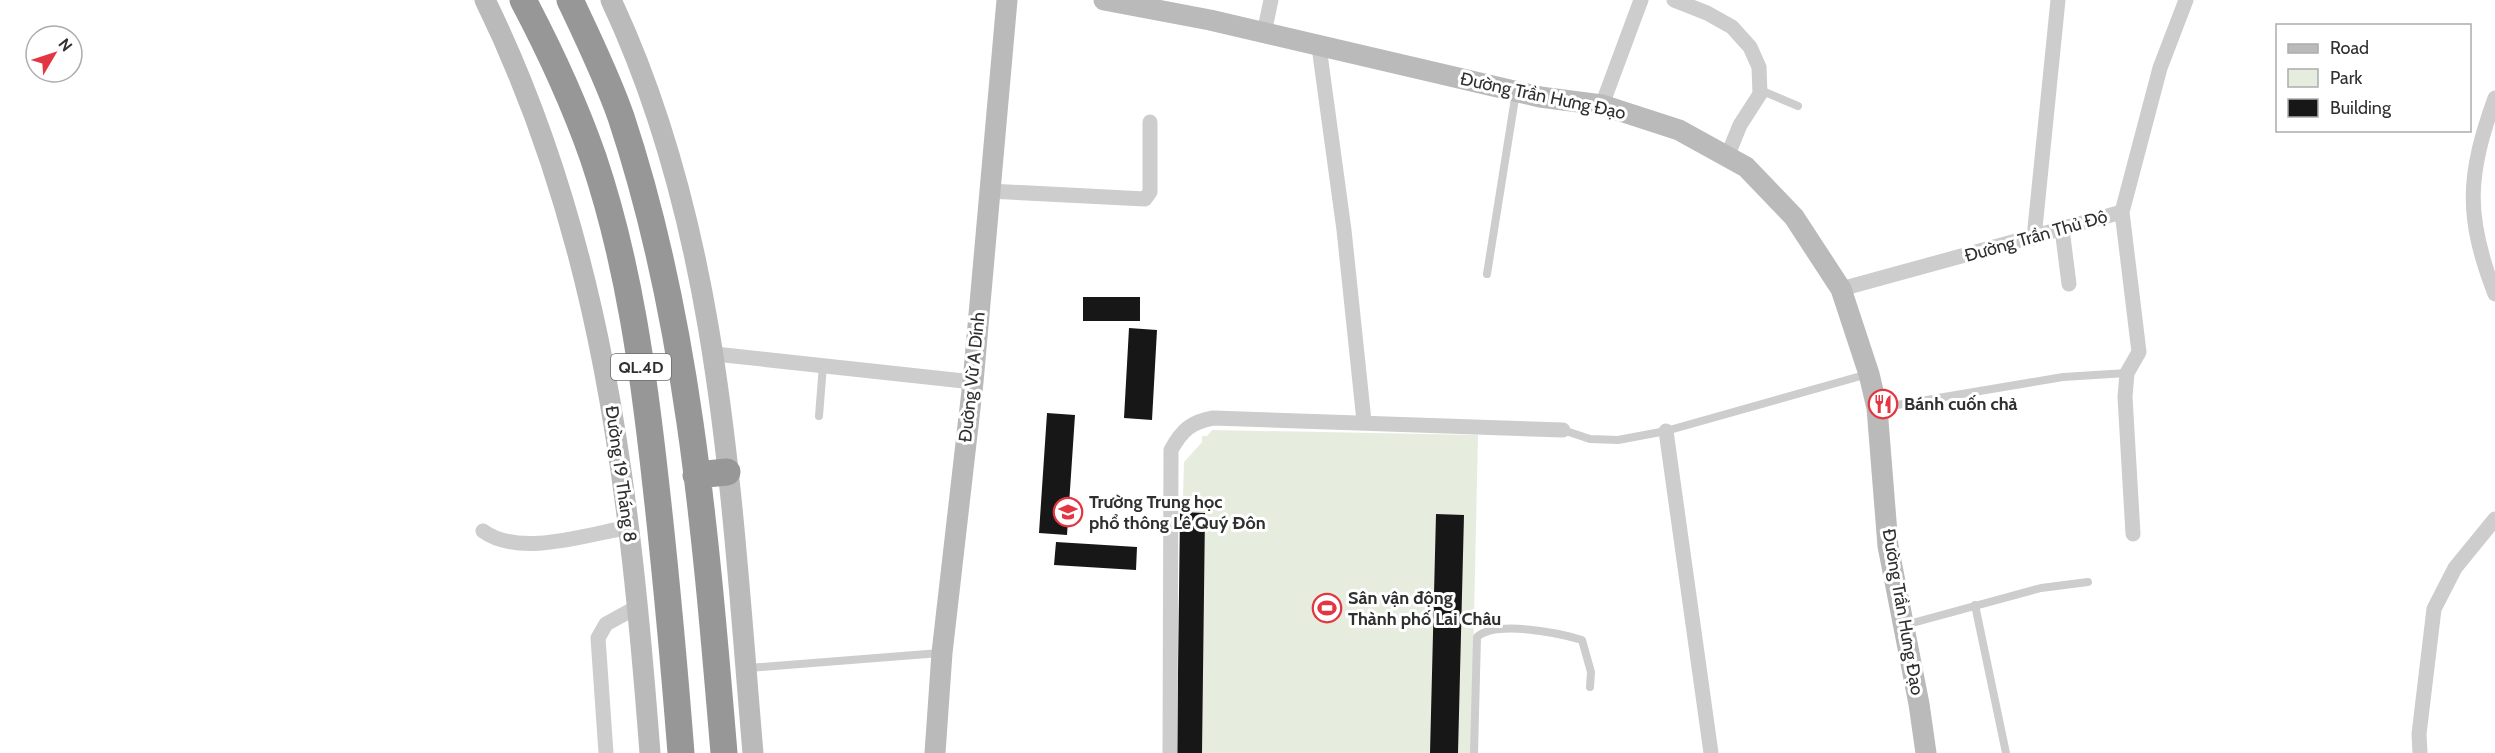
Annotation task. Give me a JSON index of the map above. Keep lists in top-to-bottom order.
{
  "streets": {
    "highway": ["QL.4D", "Đường 19 Tháng 8"],
    "street": ["Đường Trần Hưng Đạo", "Đường Trần Thủ Độ", "Đường Vừ A Dính"]
  },
  "crossings": [
    ["Đường Trần Hưng Đạo", "Đường Trần Thủ Độ"]
  ],
  "places": {
    "restaurant": ["Bánh cuốn chả"],
    "school or university": ["Trường Trung học phổ thông Lê Quý Đôn"],
    "sports": ["Sân vận động Thành phố Lai Châu"]
  },
  "legend": ["Road", "Park", "Building"],
  "north": "top right"
}
